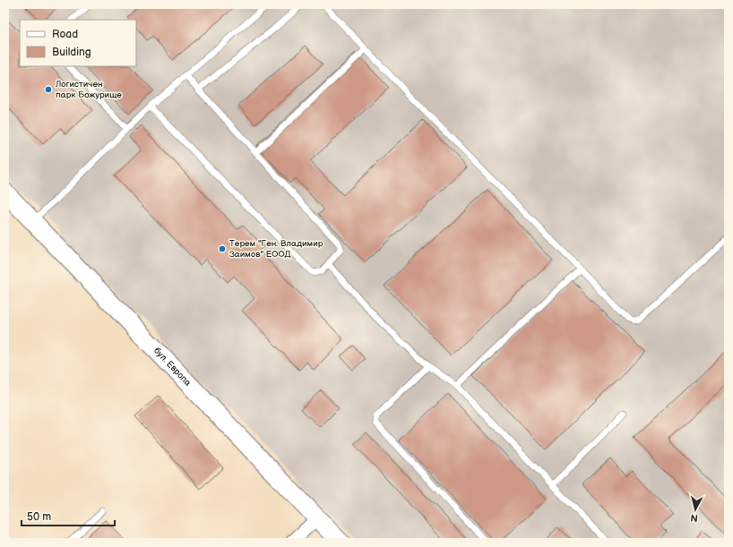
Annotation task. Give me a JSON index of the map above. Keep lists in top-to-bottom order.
{
  "streets": {
    "street": ["бул. Европа"]
  },
  "places": ["Логистичен парк Божурище", "Терем \"Ген. Владимир Заимов\" ЕООД"],
  "legend": ["Road", "Building"],
  "scale_bar": "50 m",
  "north": "bottom"
}
